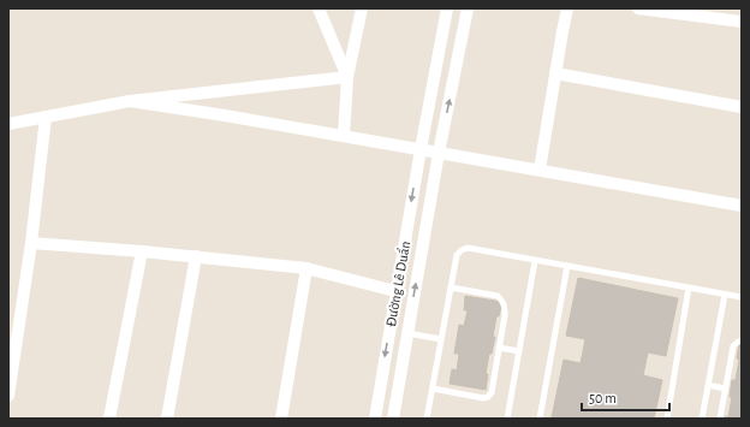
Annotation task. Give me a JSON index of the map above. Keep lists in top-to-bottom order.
{
  "streets": {
    "street": ["Đường Lê Duẩn"]
  },
  "scale_bar": "50 m"
}
